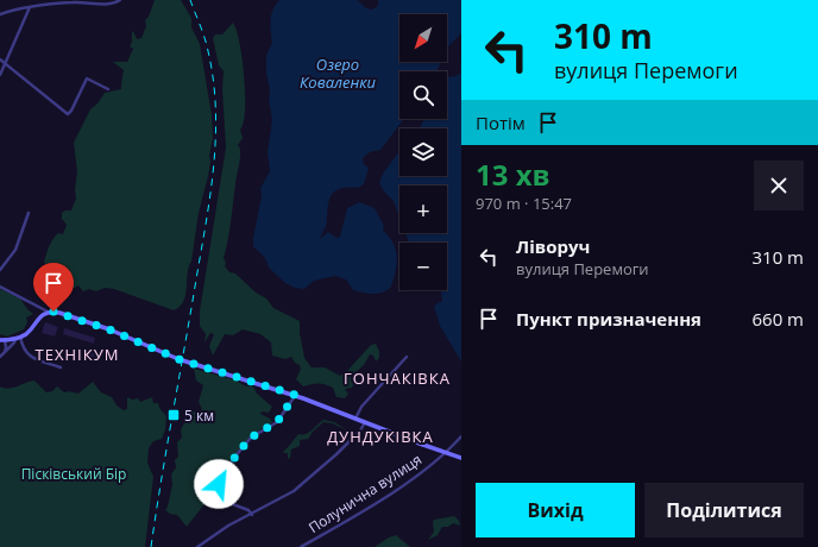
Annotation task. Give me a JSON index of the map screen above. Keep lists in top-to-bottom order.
{
  "streets": {
    "street": ["Полунична вулиця"]
  },
  "districts": ["ТЕХНІКУМ", "ГОНЧАКІВКА", "ДУНДУКІВКА"],
  "water": ["Озеро Коваленки"],
  "parks": ["Пісківський Бір"],
  "places": {
    "transit": ["5 км"]
  },
  "north": "bottom left",
  "page": {
    "turn": ["310 m", "вулиця Перемоги"],
    "map_buttons": ["+", "−"],
    "then": "Потім",
    "heading": ["13 хв", "970 m · 15:47"],
    "list": [
      {
        "name": "Ліворуч",
        "note": "вулиця Перемоги",
        "value": "310 m"
      },
      {
        "name": "Пункт призначення",
        "value": "660 m"
      }
    ],
    "buttons": ["Вихід", "Поділитися"]
  }
}
